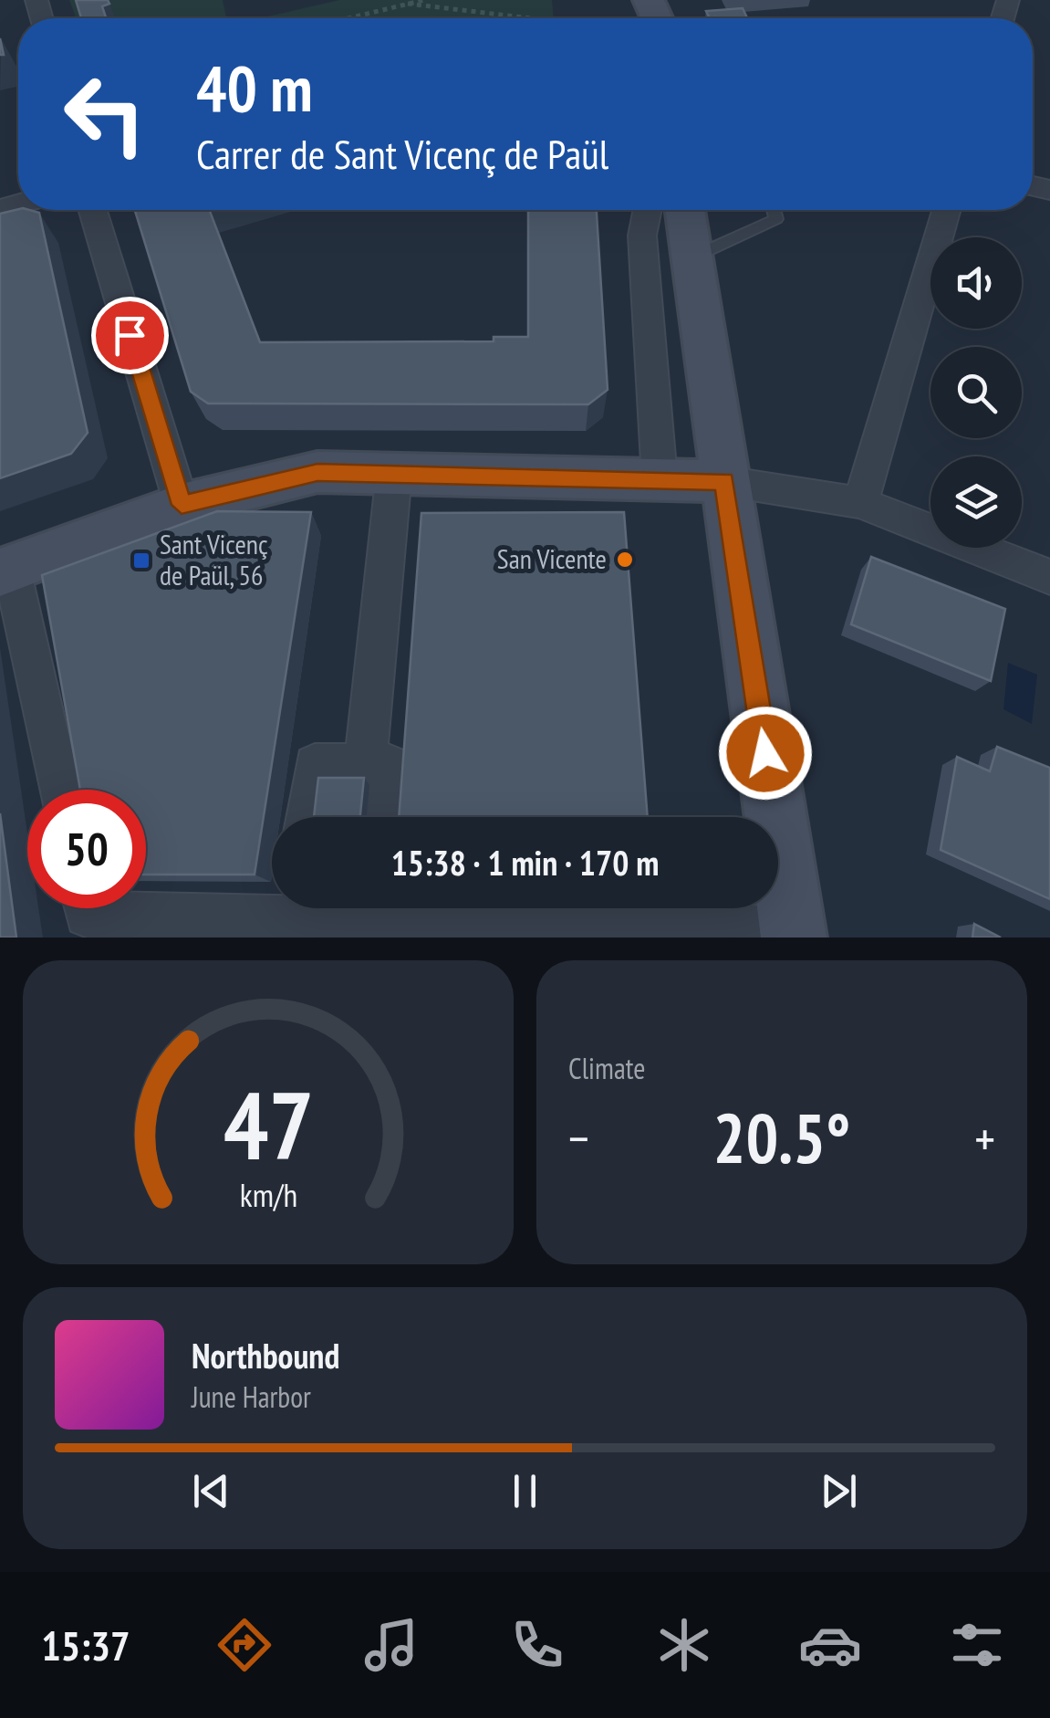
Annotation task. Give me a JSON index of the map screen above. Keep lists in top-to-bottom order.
{
  "places": {
    "other": ["San Vicente"],
    "transit": ["Sant Vicenç de Paül, 56"]
  },
  "page": {
    "turn": ["40 m", "Carrer de Sant Vicenç de Paül"],
    "limit": "50",
    "trip": "15:38 · 1 min · 170 m",
    "tile": "Climate",
    "heat": ["−", "20.5°", "+"],
    "song": ["Northbound", "June Harbor"],
    "tabs": "15:37",
    "gauge": ["47", "km/h"]
  }
}
